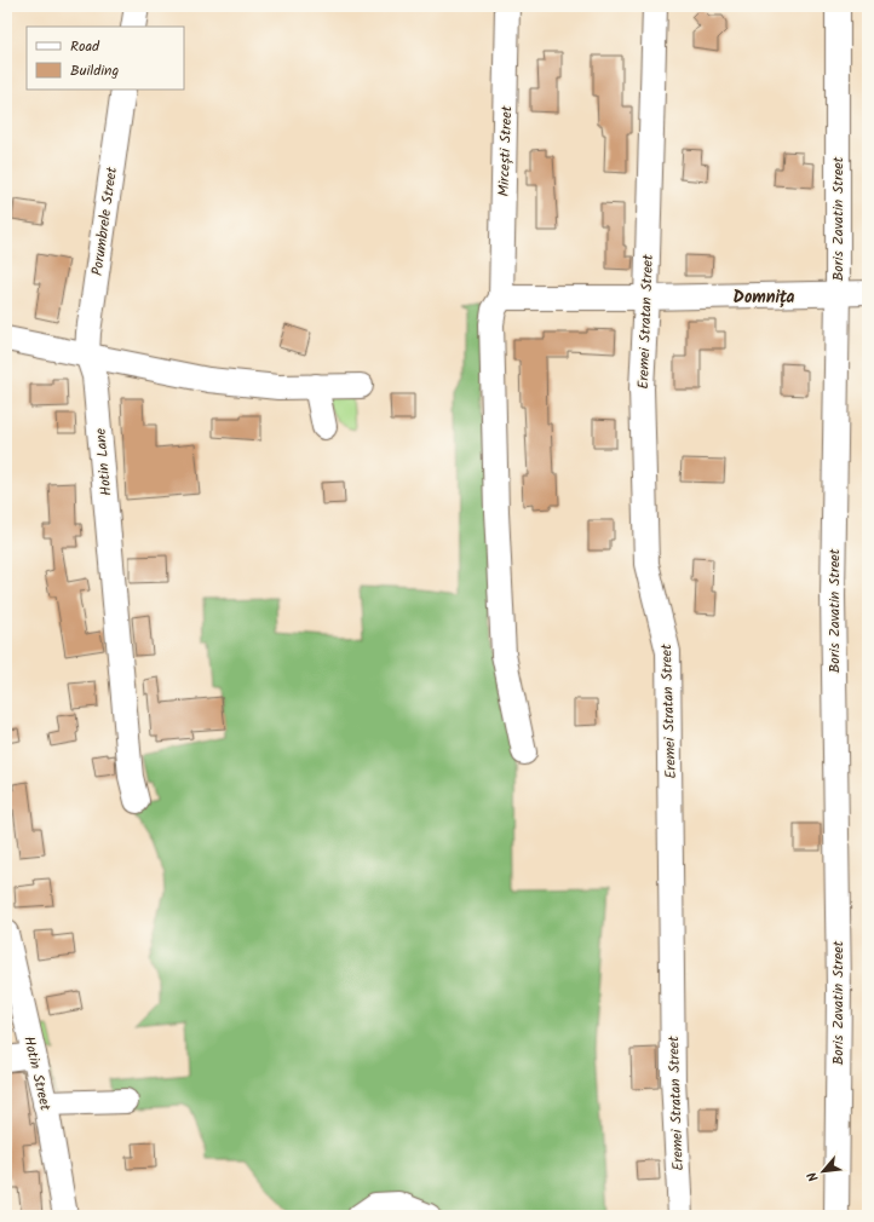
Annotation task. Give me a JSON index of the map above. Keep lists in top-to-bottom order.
{
  "streets": {
    "street": [
      "Mircești Street",
      "Boris Zavatin Street",
      "Porumbrele Street",
      "Eremei Stratan Street",
      "Hotin Lane",
      "Hotin Street"
    ]
  },
  "crossings": [
    ["Porumbrele Street", "Hotin Lane"]
  ],
  "districts": ["Domnița"],
  "legend": ["Road", "Building"],
  "north": "bottom left"
}
